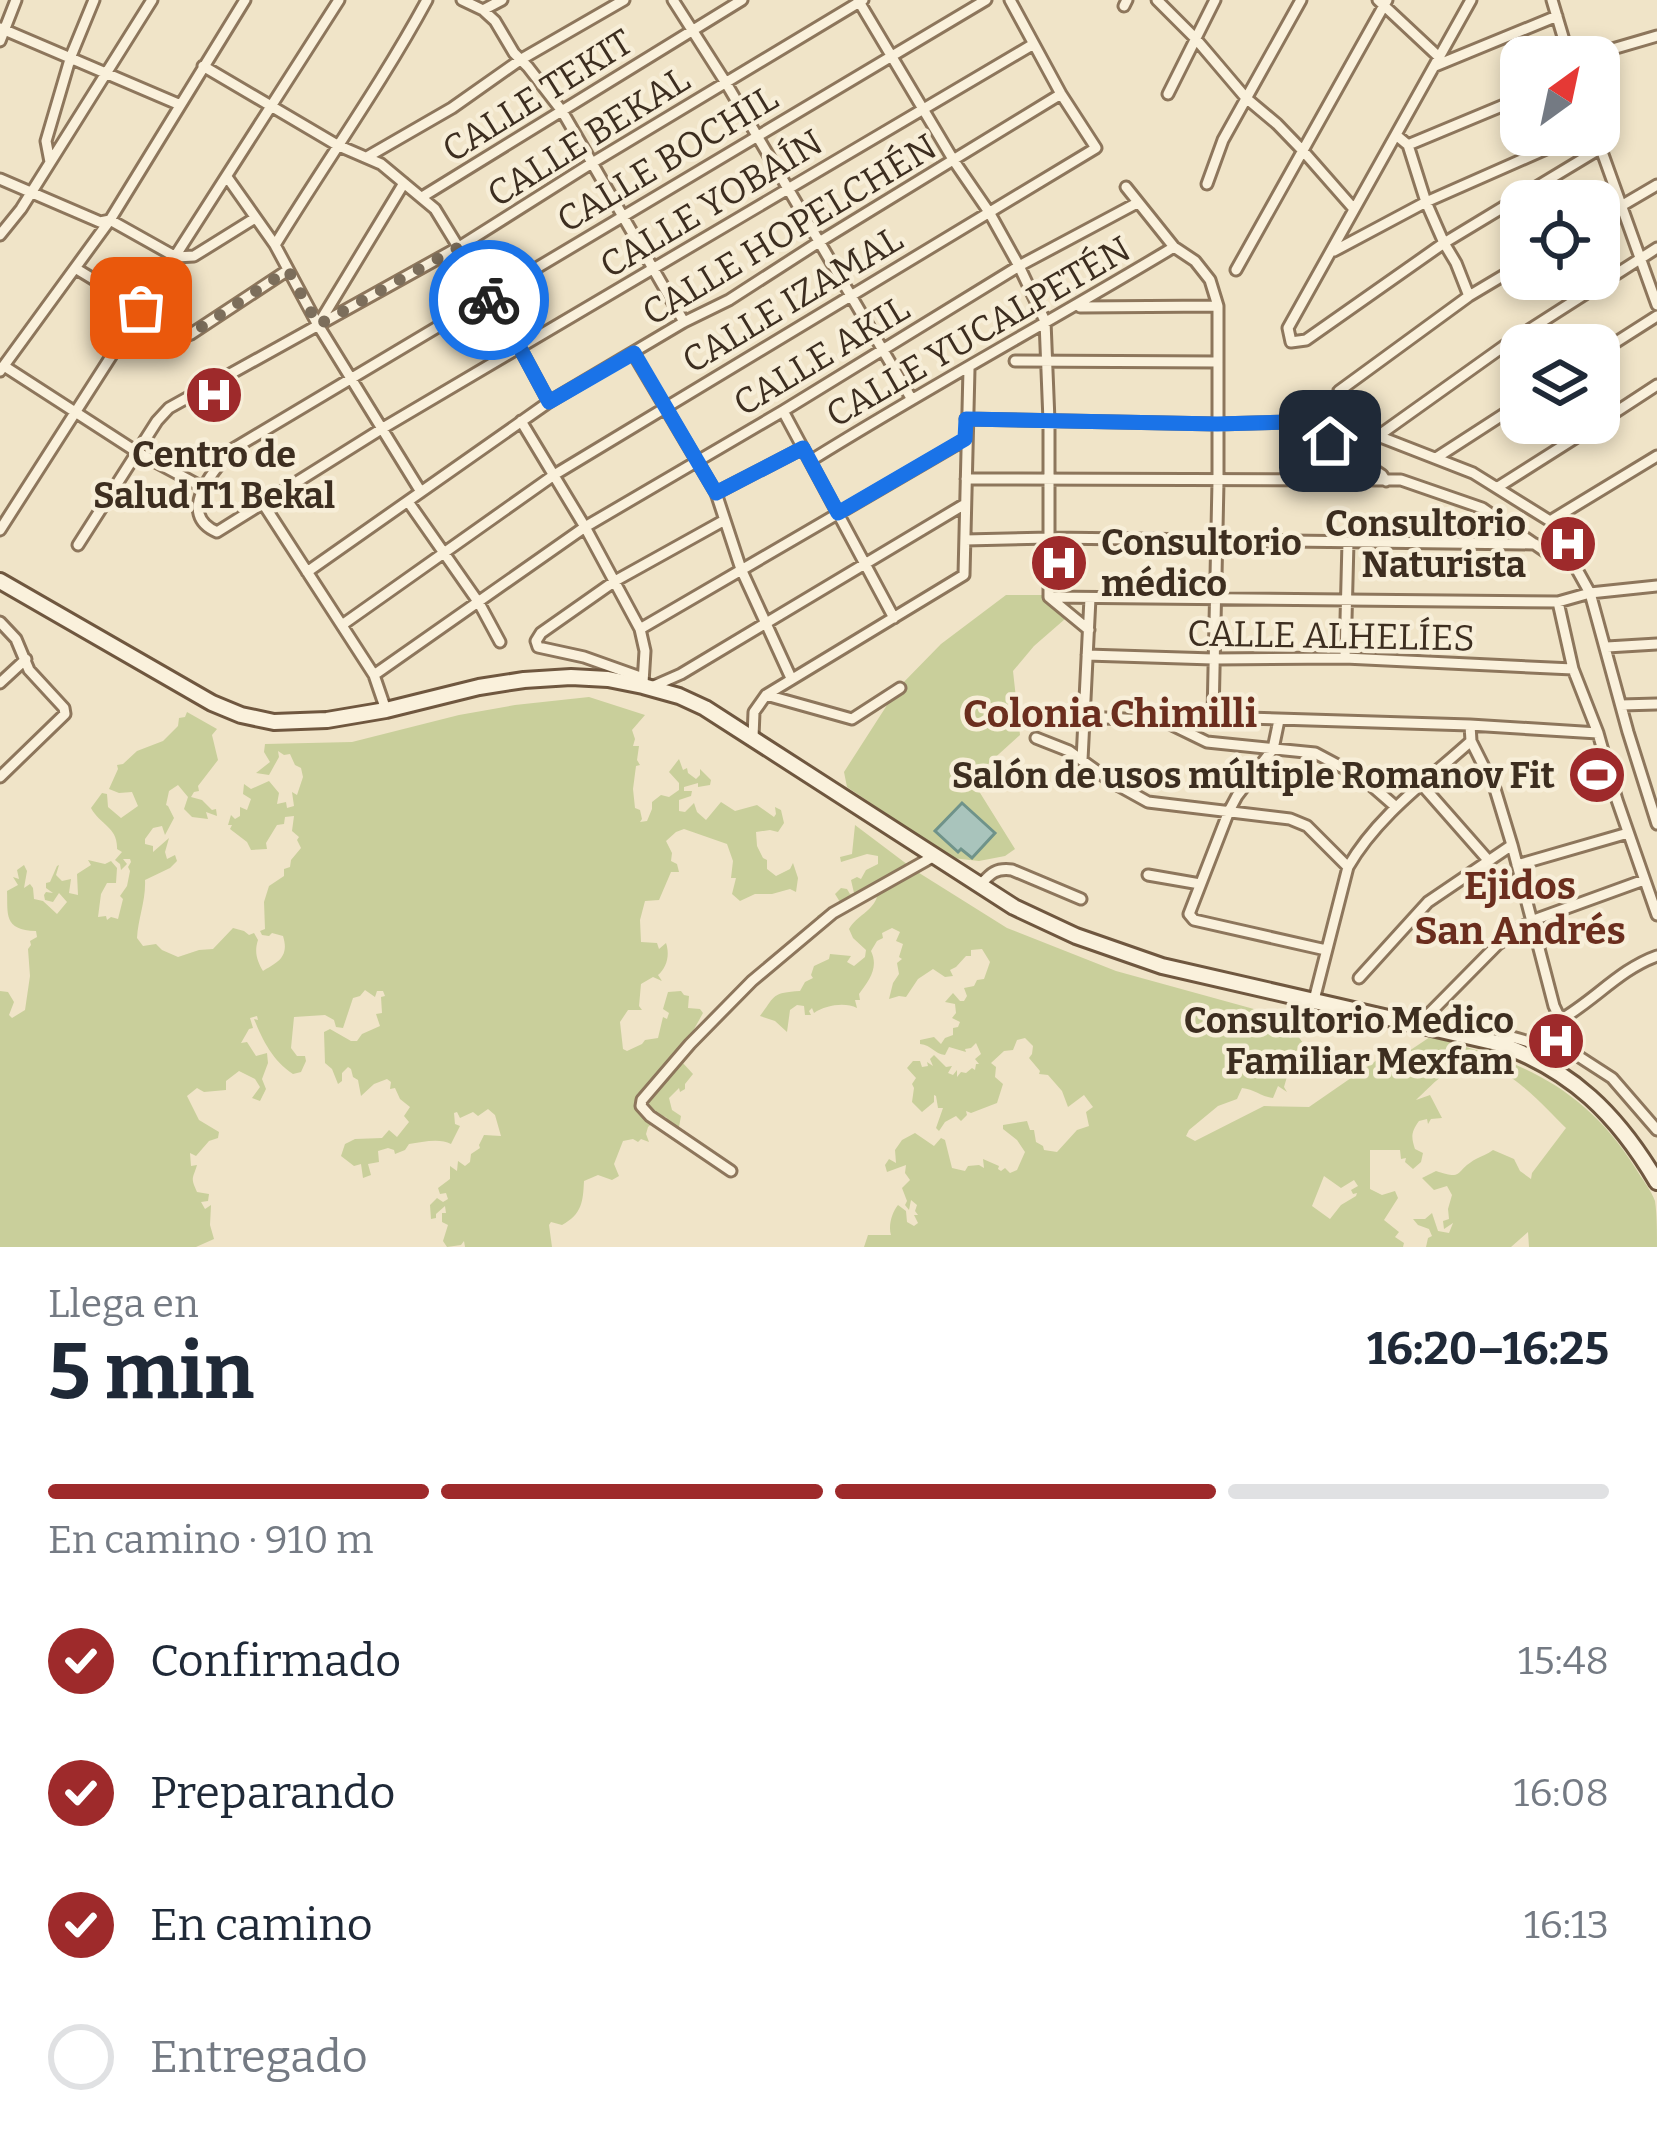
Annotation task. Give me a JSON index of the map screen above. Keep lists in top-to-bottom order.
{
  "streets": {
    "street": [
      "CALLE TEKIT",
      "CALLE BEKAL",
      "CALLE BOCHIL",
      "CALLE YOBAÍN",
      "CALLE HOPELCHÉN",
      "CALLE IZAMAL",
      "CALLE YUCALPETÉN",
      "CALLE AKIL",
      "CALLE ALHELÍES"
    ]
  },
  "crossings": [
    ["CALLE TEKIT", "CALLE BEKAL"],
    ["CALLE BOCHIL", "CALLE YOBAÍN"],
    ["CALLE HOPELCHÉN", "CALLE IZAMAL"]
  ],
  "districts": ["Colonia Chimilli", "Ejidos San Andrés"],
  "places": {
    "hospital": [
      "Centro de Salud T1 Bekal",
      "Consultorio Naturista",
      "Consultorio médico",
      "Consultorio Medico Familiar Mexfam"
    ],
    "sports": ["Salón de usos múltiple Romanov Fit"]
  },
  "north": "top right",
  "page": {
    "heading": ["5 min", "Llega en", "16:20–16:25"],
    "bar": "En camino · 910 m",
    "list": [
      ["Confirmado", "15:48"],
      ["Preparando", "16:08"],
      ["En camino", "16:13"],
      "Entregado"
    ]
  }
}
